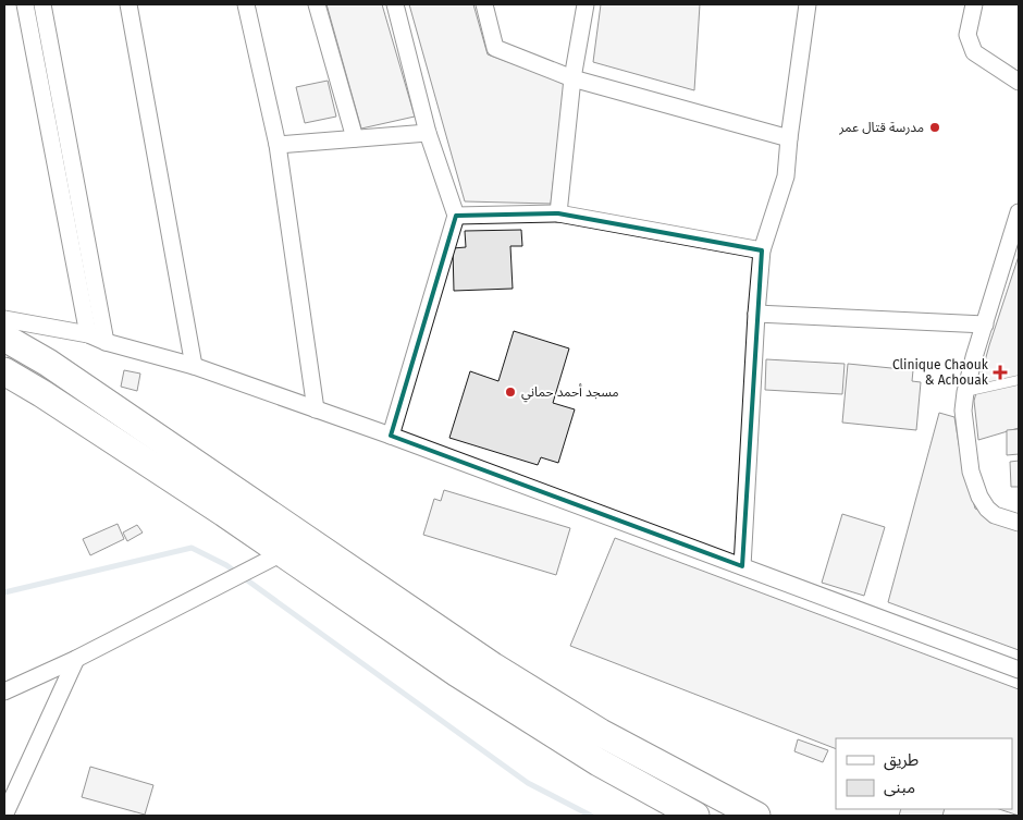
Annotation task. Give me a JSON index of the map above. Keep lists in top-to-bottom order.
{
  "places": {
    "other": ["مدرسة قتال عمر", "مسجد أحمد حماني"],
    "health": ["Clinique Chaouk & Achouak"]
  },
  "legend": ["طريق", "مبنى"]
}
